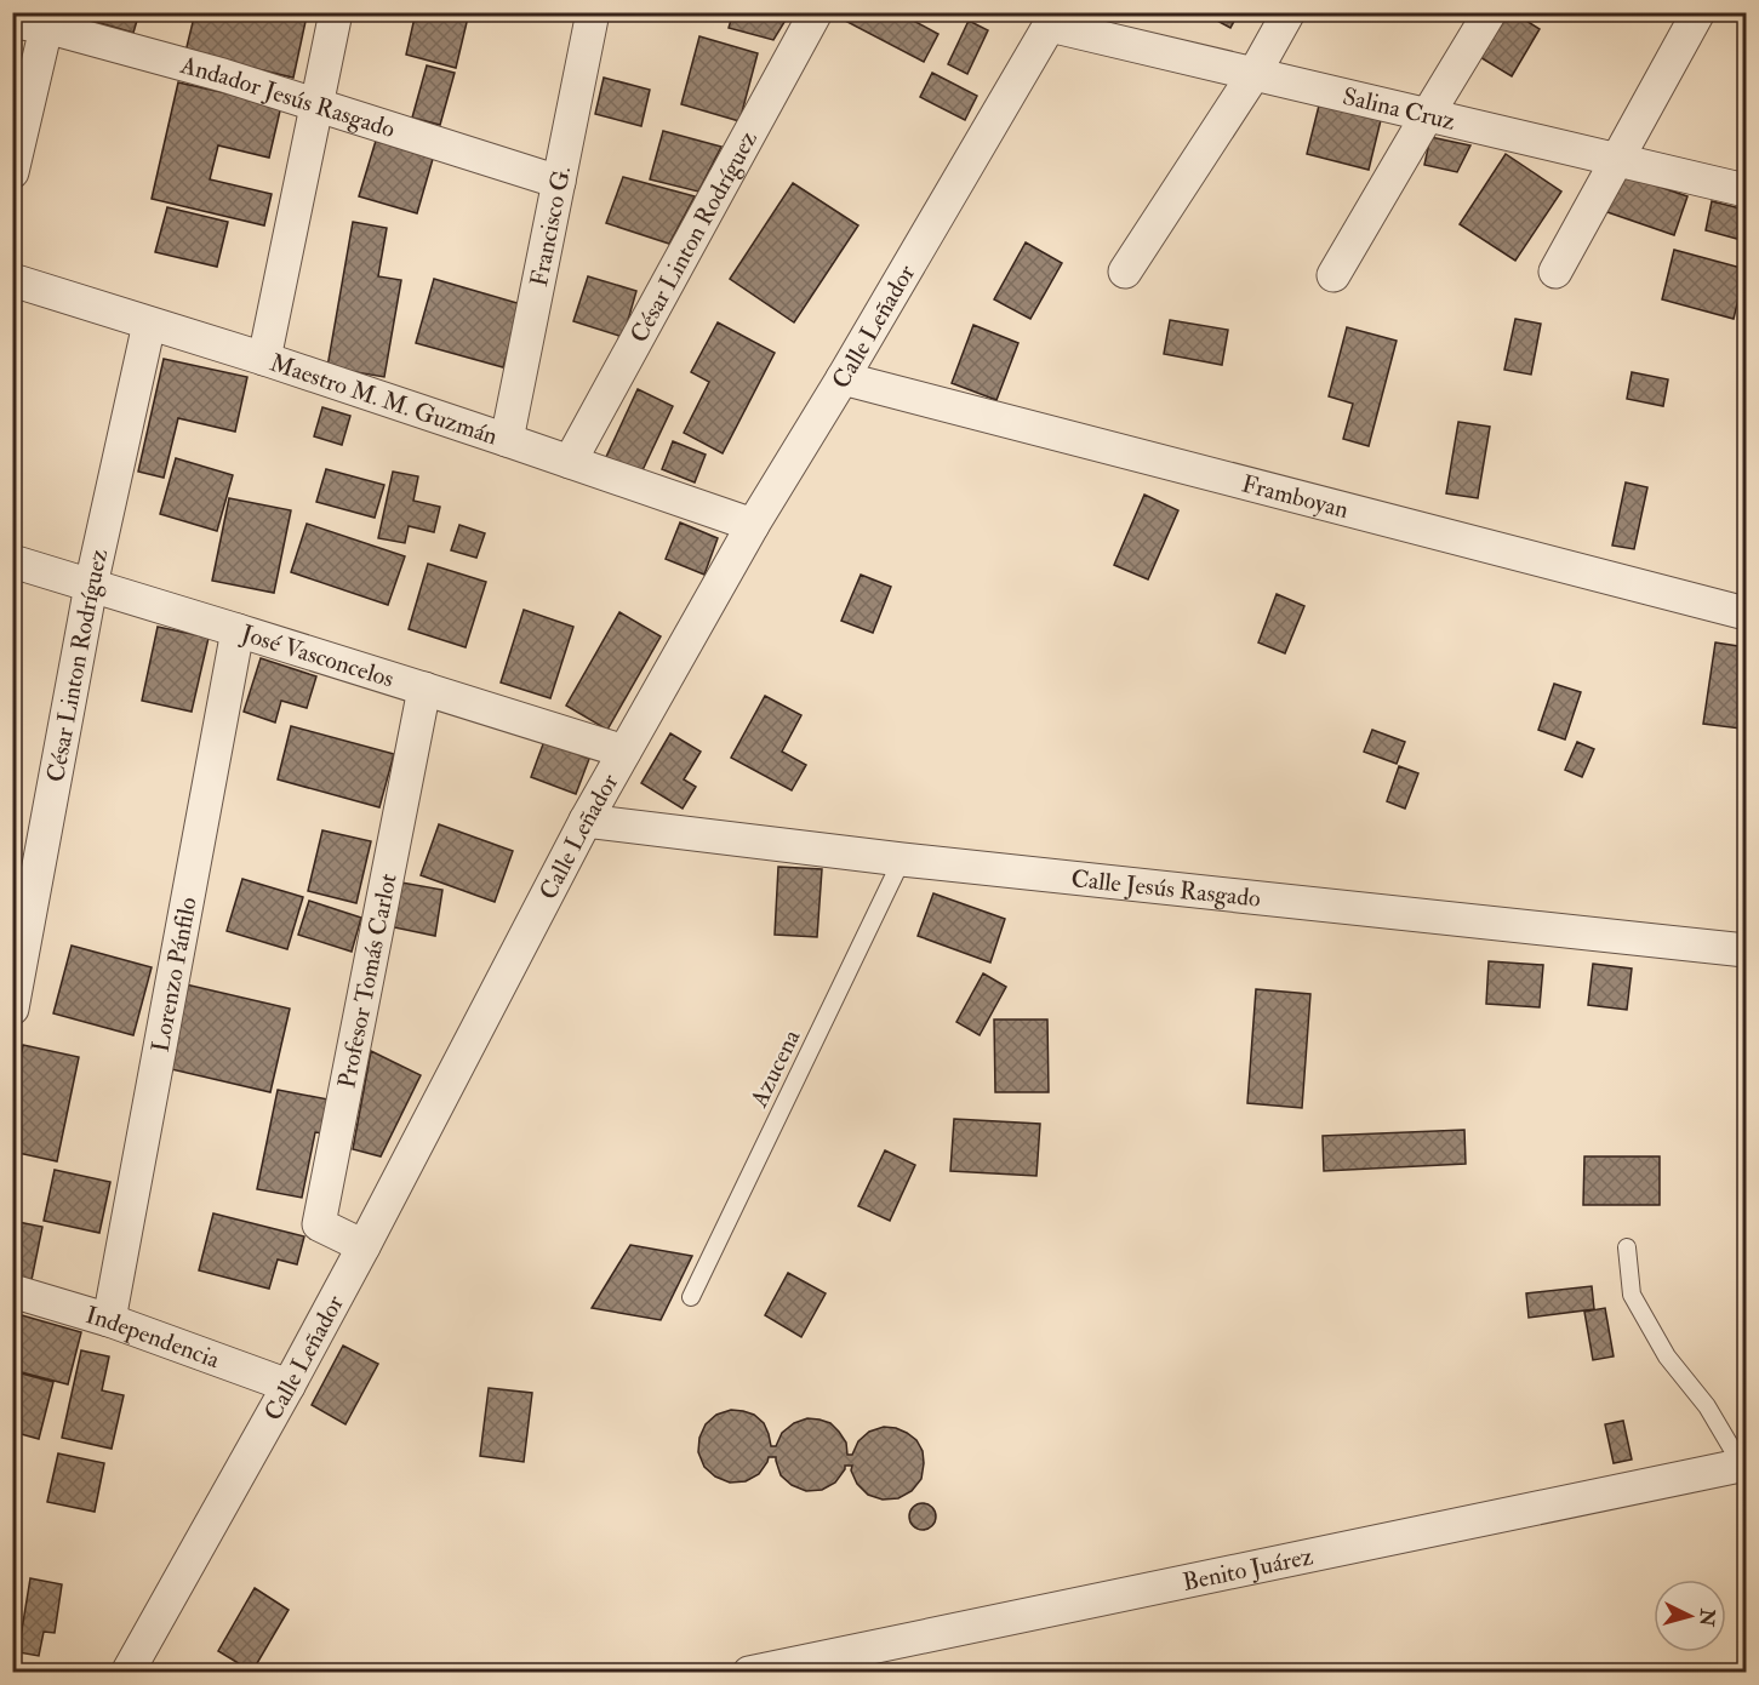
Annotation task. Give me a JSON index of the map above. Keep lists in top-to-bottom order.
{
  "streets": {
    "street": [
      "Andador Jesús Rasgado",
      "Salina Cruz",
      "Francisco G.",
      "César Linton Rodríguez",
      "Calle Leñador",
      "Maestro M. M. Guzmán",
      "Framboyan",
      "José Vasconcelos",
      "Calle Jesús Rasgado",
      "Lorenzo Pánfilo",
      "Profesor Tomás Carlot",
      "Independencia",
      "Benito Juárez"
    ],
    "lane": ["Azucena"]
  },
  "crossings": [
    ["Andador Jesús Rasgado", "Francisco G."],
    ["Salina Cruz", "Calle Leñador"],
    ["Francisco G.", "Maestro M. M. Guzmán"],
    ["César Linton Rodríguez", "Maestro M. M. Guzmán"],
    ["César Linton Rodríguez", "José Vasconcelos"],
    ["Calle Leñador", "Maestro M. M. Guzmán"],
    ["Calle Leñador", "Framboyan"],
    ["Calle Leñador", "José Vasconcelos"],
    ["Calle Leñador", "Calle Jesús Rasgado"],
    ["Calle Leñador", "Profesor Tomás Carlot"],
    ["Calle Leñador", "Independencia"],
    ["José Vasconcelos", "Lorenzo Pánfilo"],
    ["José Vasconcelos", "Profesor Tomás Carlot"],
    ["Calle Jesús Rasgado", "Azucena"],
    ["Lorenzo Pánfilo", "Independencia"]
  ],
  "north": "right"
}
